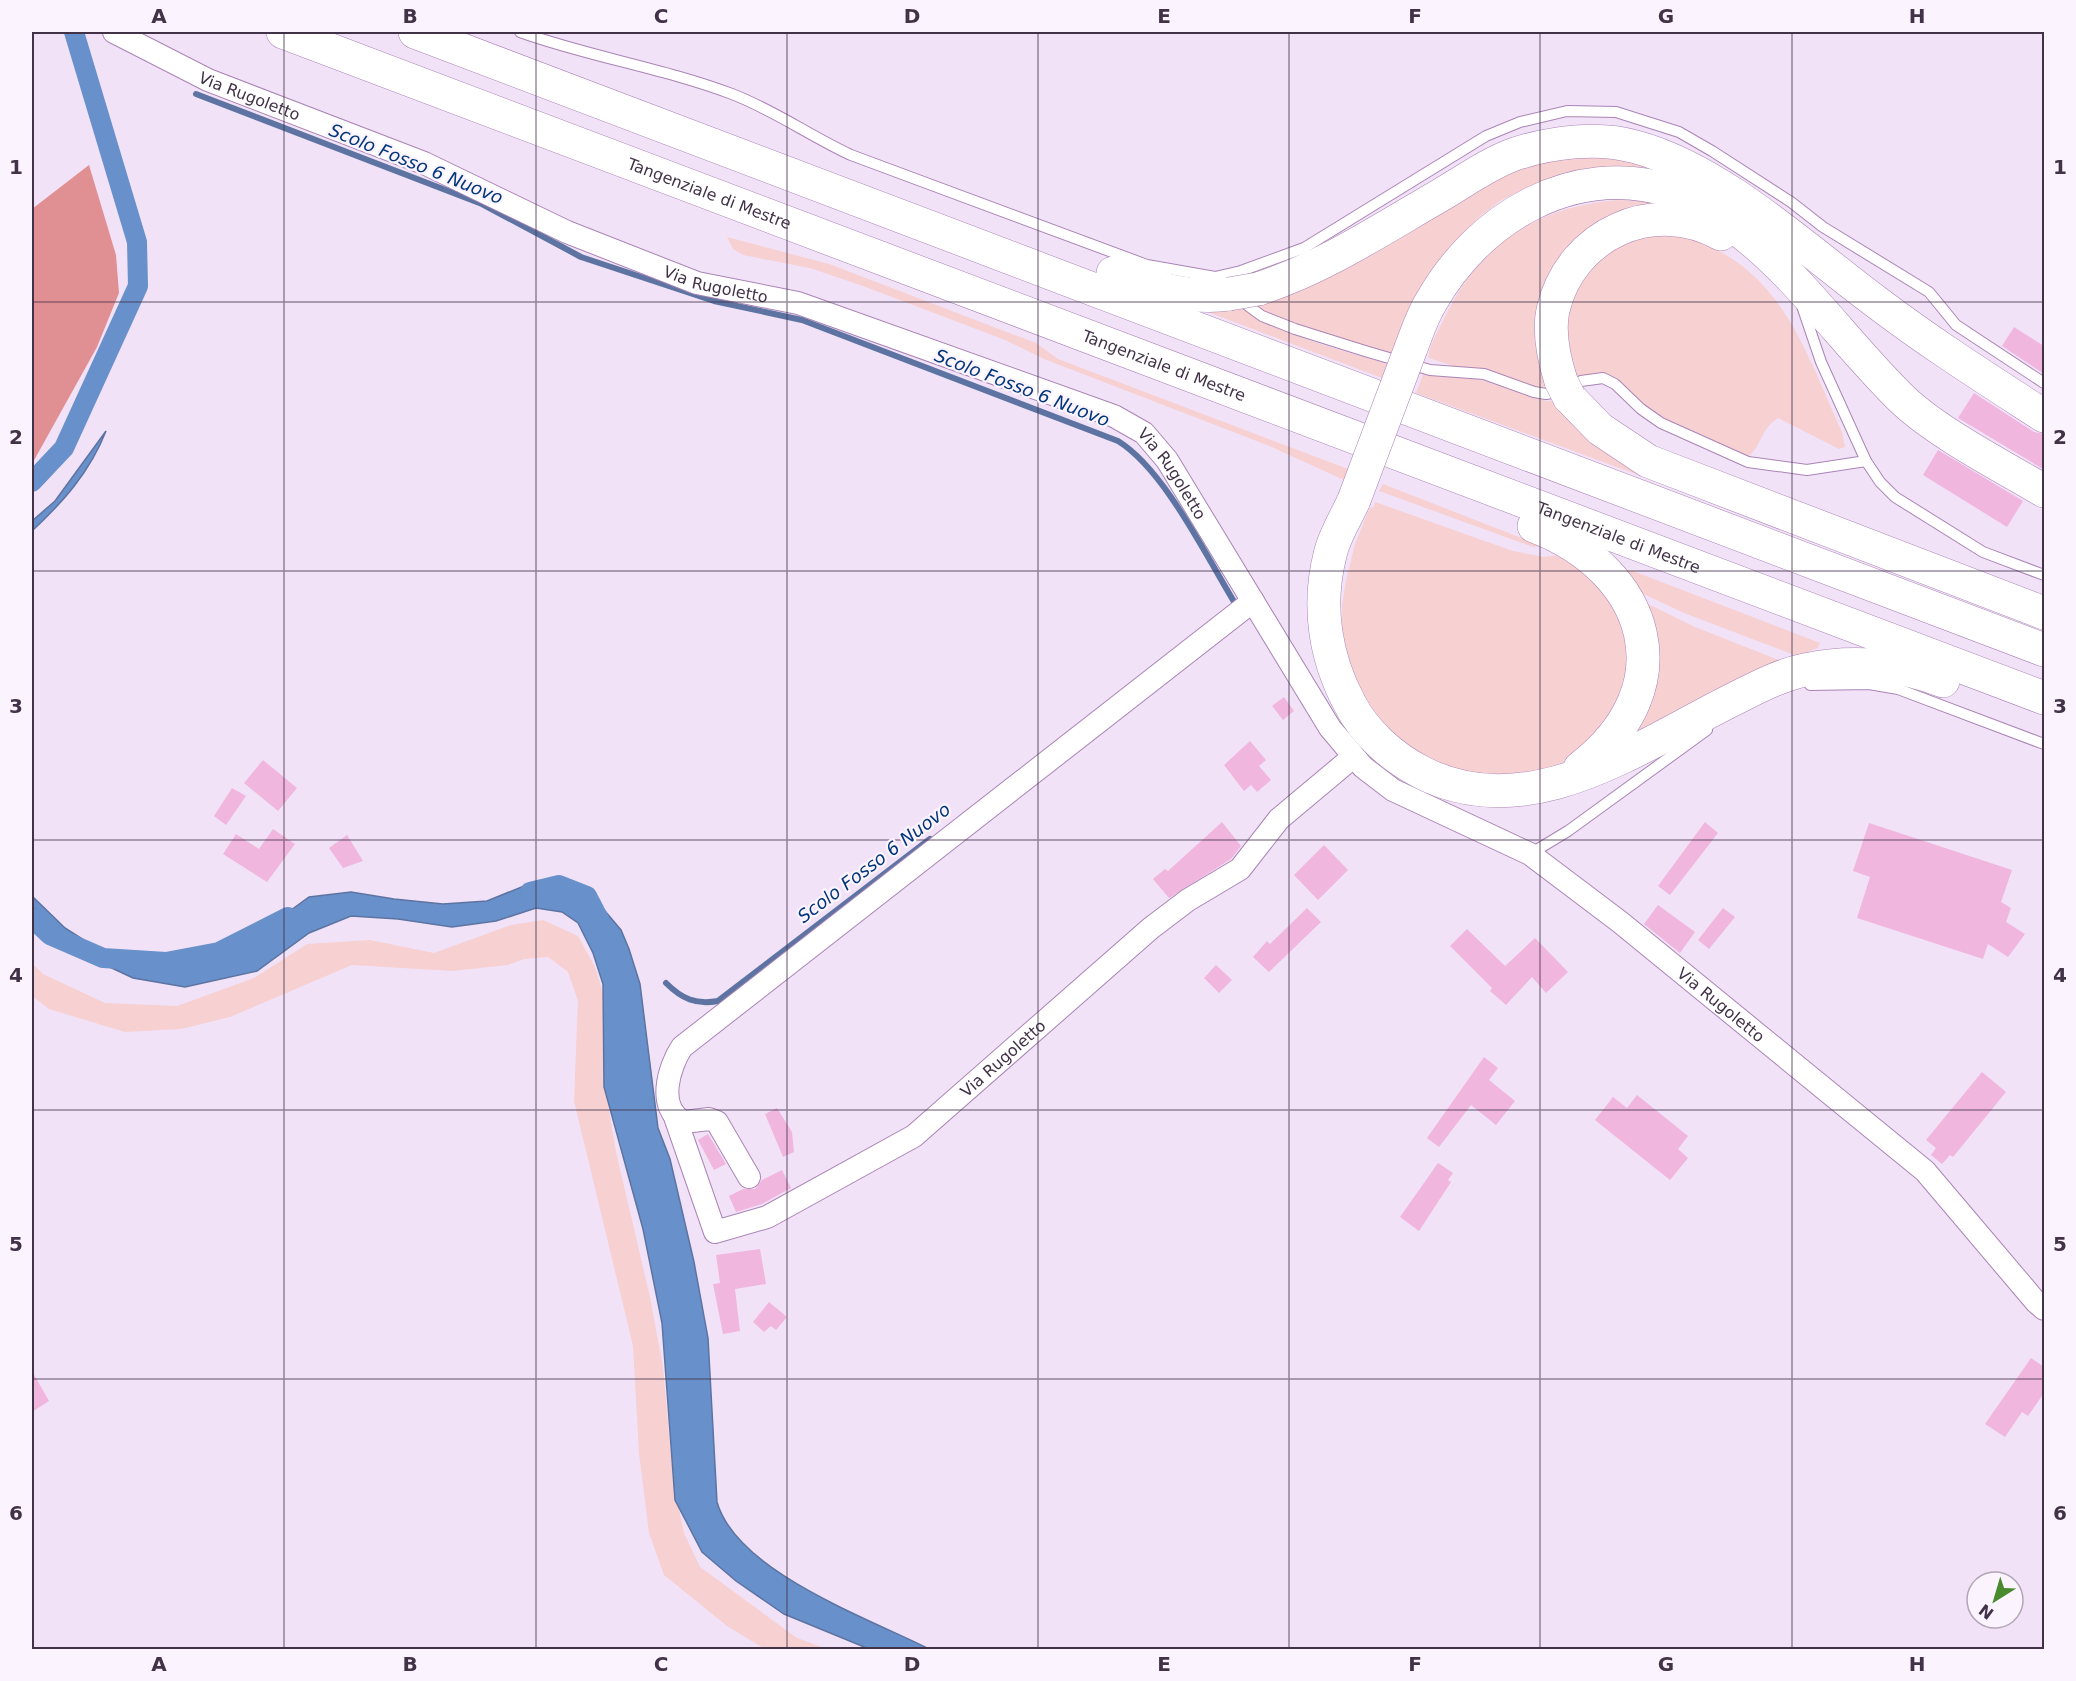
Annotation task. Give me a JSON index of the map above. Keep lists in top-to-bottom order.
{
  "streets": {
    "highway": ["Tangenziale di Mestre"],
    "street": ["Via Rugoletto"]
  },
  "water": ["Scolo Fosso 6 Nuovo"],
  "north": "bottom left",
  "grid": {
    "columns": [
      "A",
      "B",
      "C",
      "D",
      "E",
      "F",
      "G",
      "H"
    ],
    "rows": [
      "1",
      "2",
      "3",
      "4",
      "5",
      "6"
    ]
  }
}
